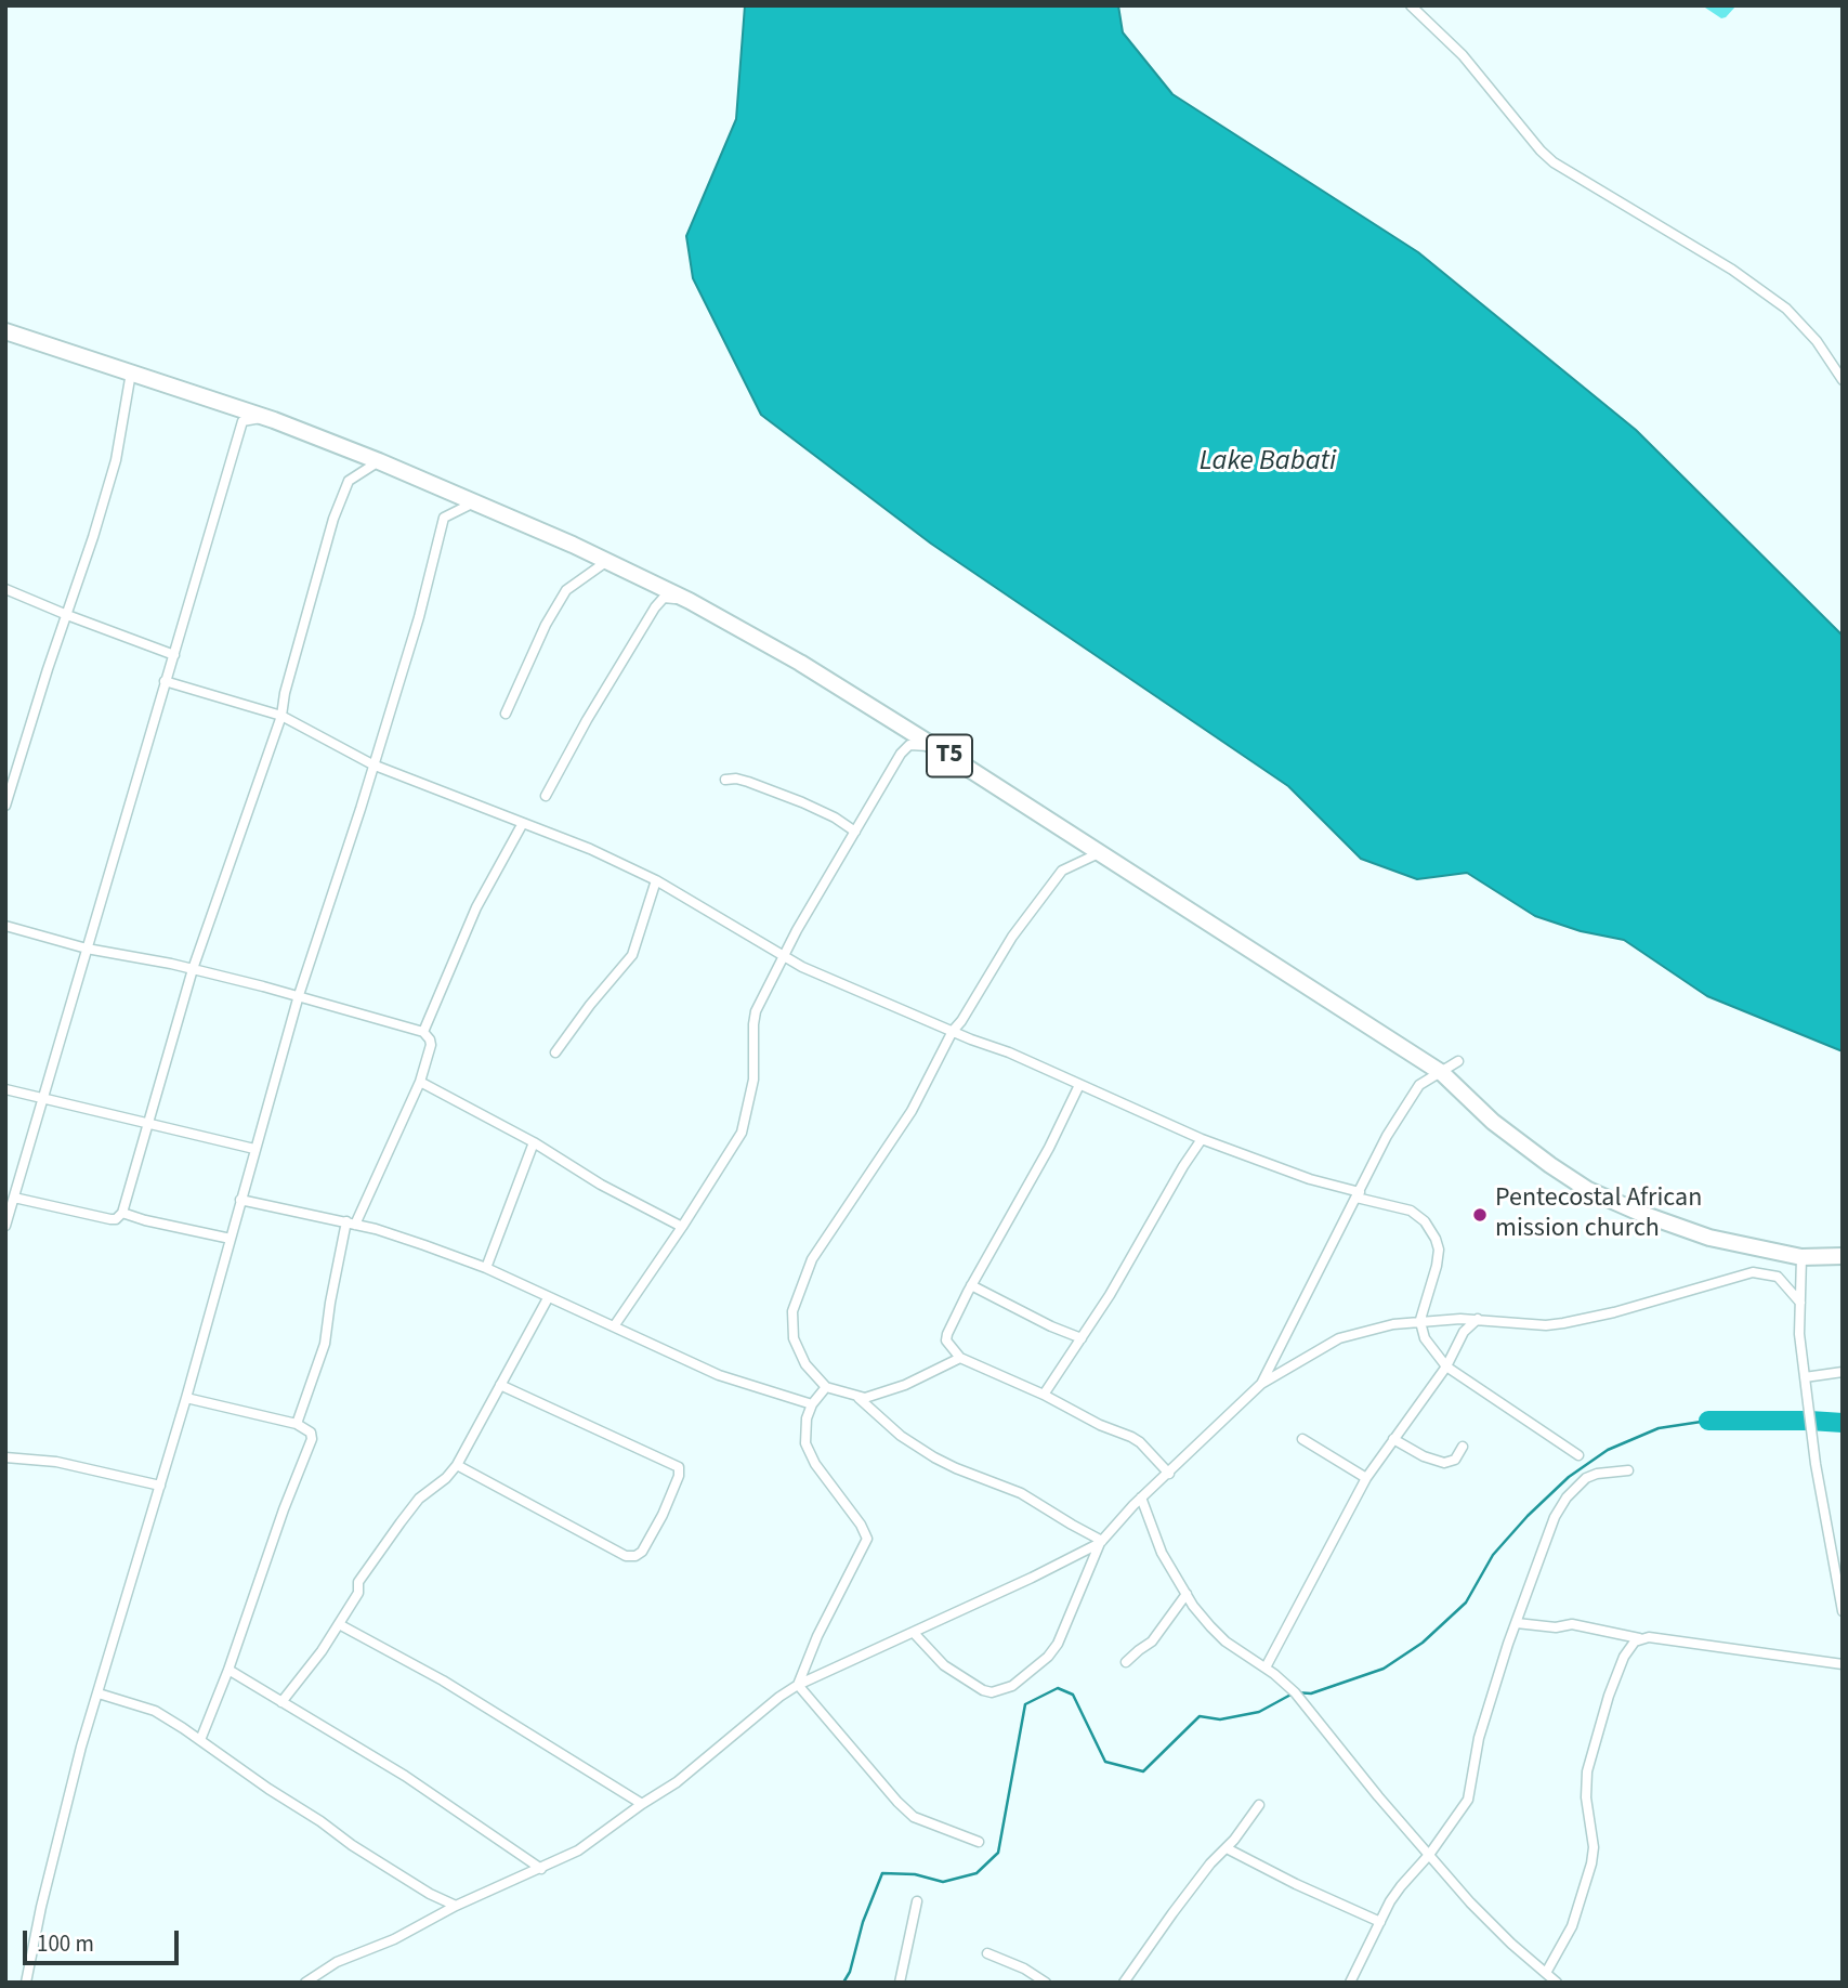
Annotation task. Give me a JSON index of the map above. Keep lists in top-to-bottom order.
{
  "streets": {
    "highway": ["T5"]
  },
  "water": ["Lake Babati"],
  "places": ["Pentecostal African mission church"],
  "scale_bar": "100 m"
}
